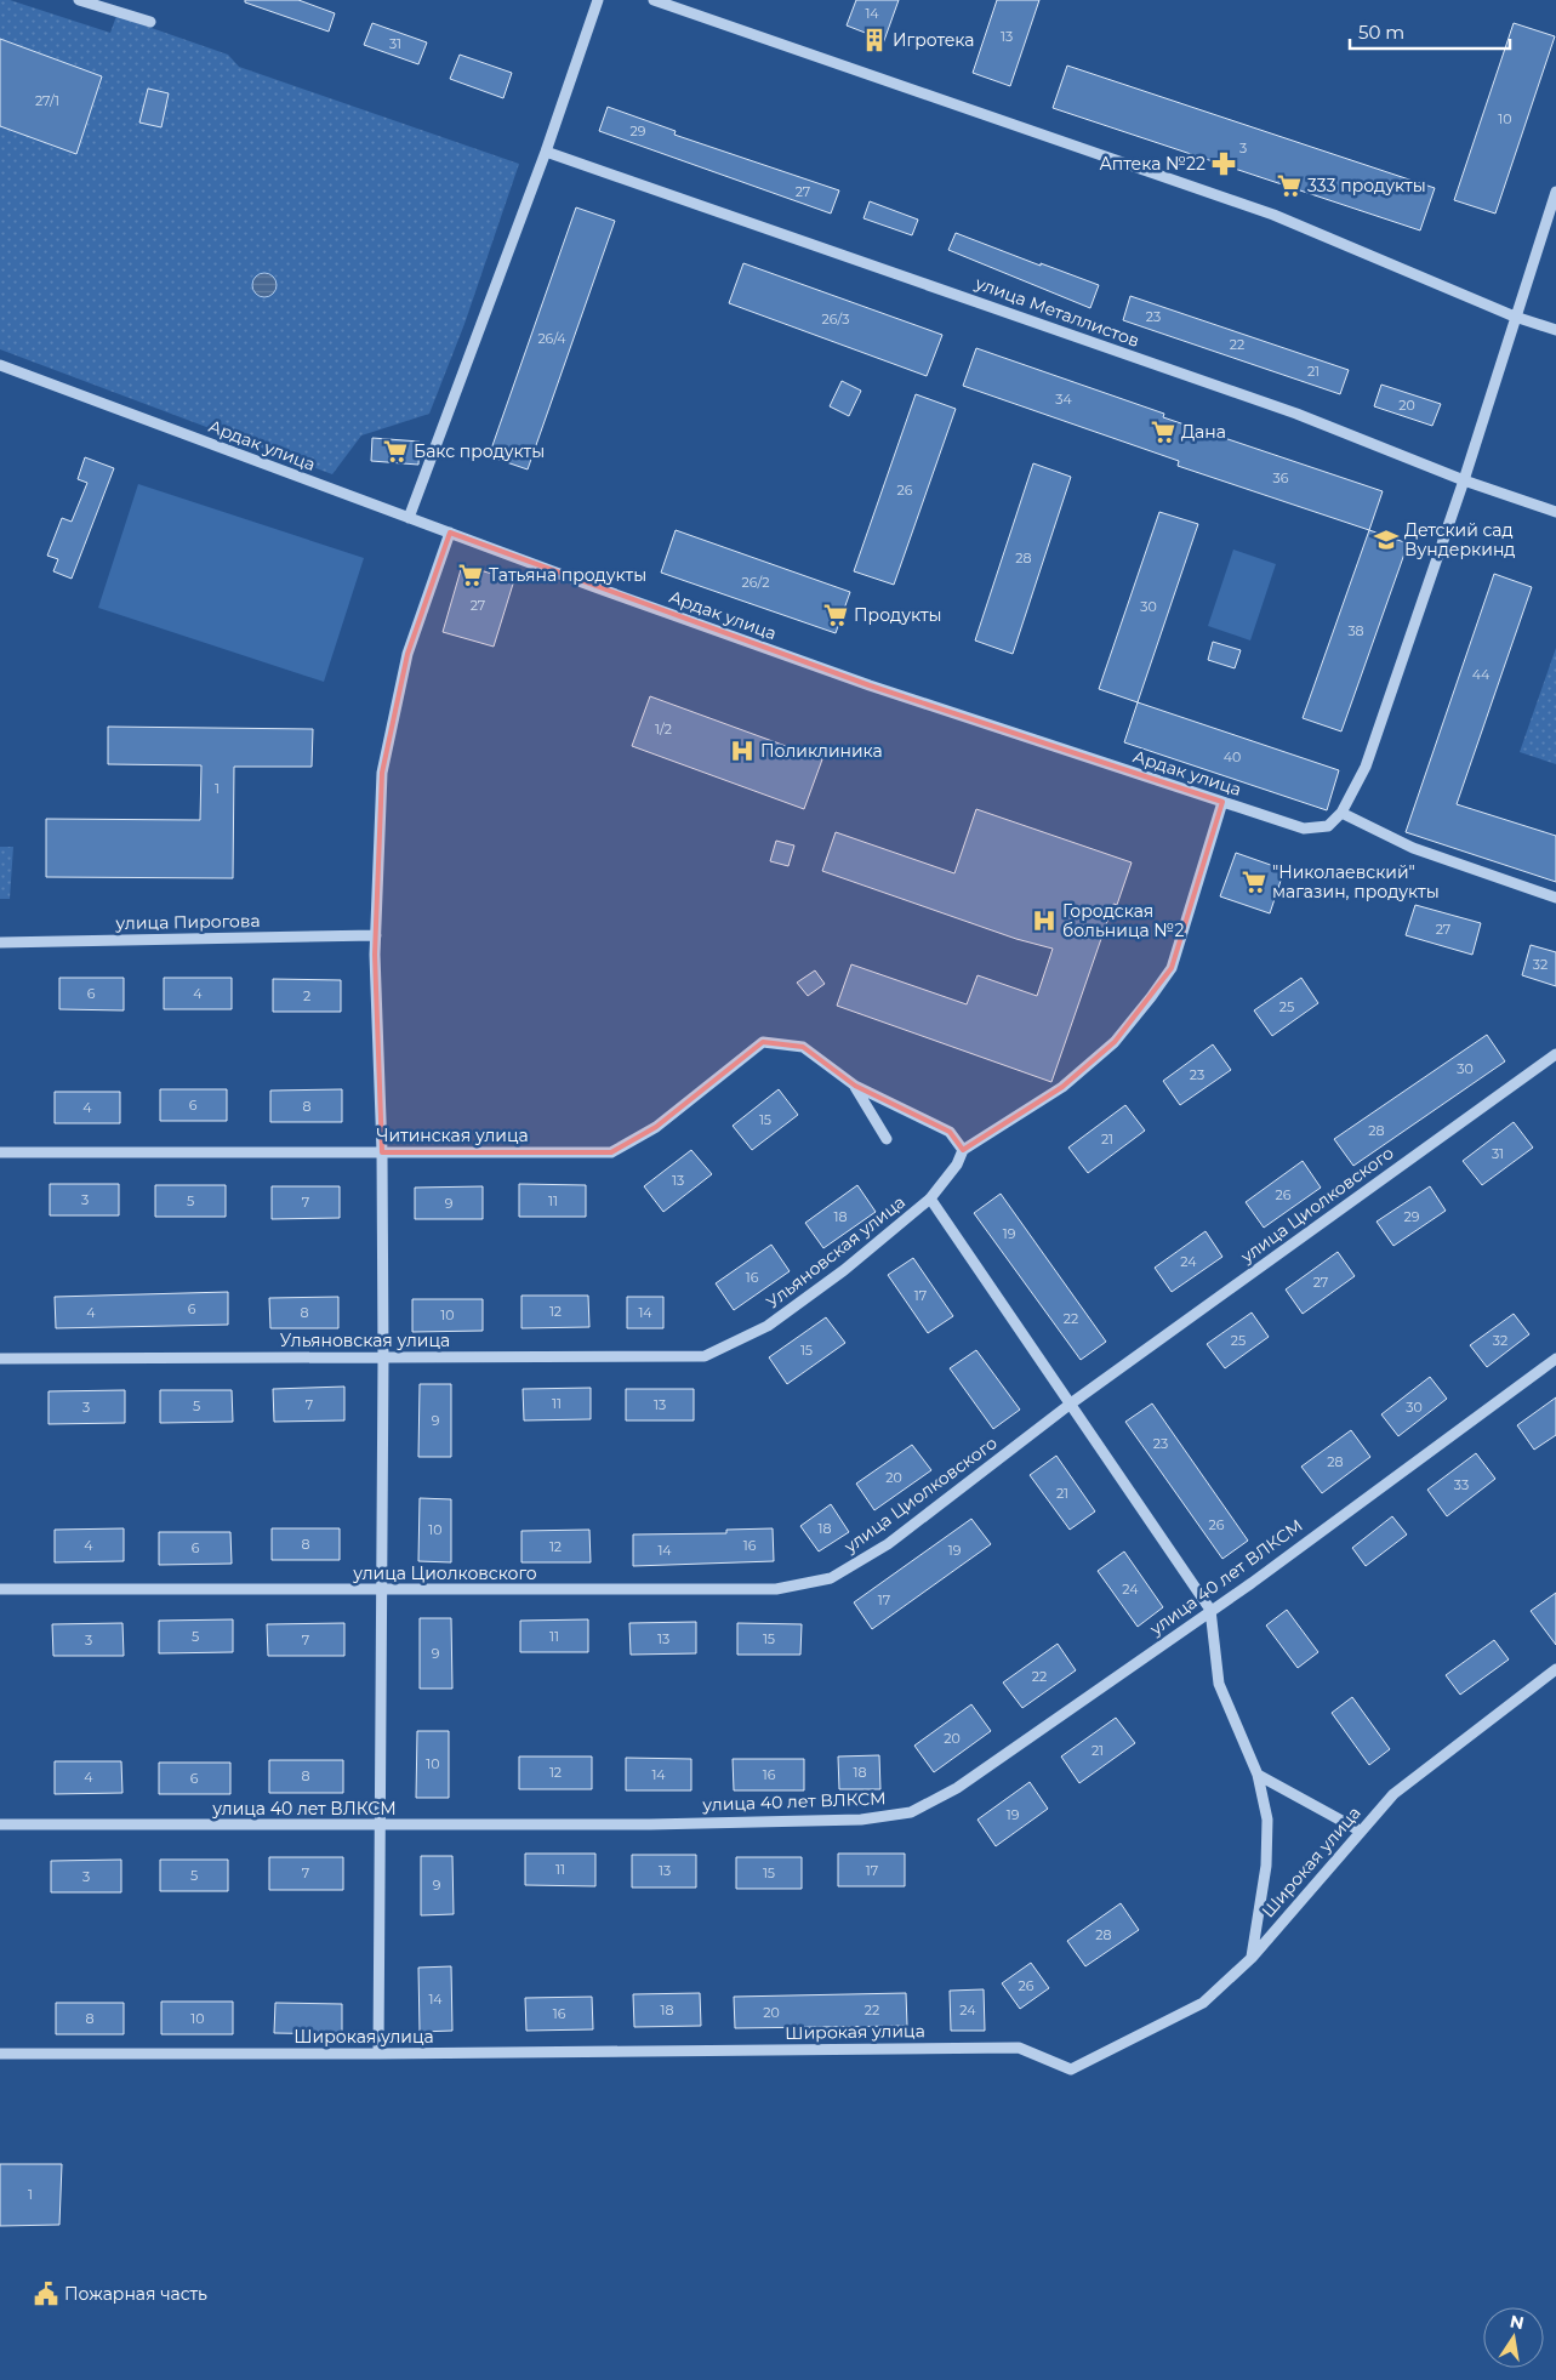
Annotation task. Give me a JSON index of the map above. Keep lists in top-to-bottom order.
{
  "streets": {
    "street": [
      "улица Металлистов",
      "Ардак улица",
      "улица Пирогова",
      "Читинская улица",
      "улица Циолковского",
      "Ульяновская улица",
      "улица 40 лет ВЛКСМ",
      "Широкая улица"
    ]
  },
  "crossings": [
    ["Ардак улица", "Ульяновская улица"]
  ],
  "places": {
    "building": ["Игротека"],
    "pharmacy": ["Аптека №22"],
    "supermarket": [
      "333 продукты",
      "Дана",
      "Бакс продукты",
      "Татьяна продукты",
      "Продукты",
      "\"Николаевский\" магазин, продукты"
    ],
    "school or university": ["Детский сад Вундеркинд"],
    "hospital": ["Поликлиника", "Городская больница №2"],
    "public building": ["Пожарная часть"]
  },
  "house_numbers": [
    "14",
    "13",
    "31",
    "27/1",
    "10",
    "29",
    "3",
    "27",
    "23",
    "26/3",
    "26/4",
    "22",
    "21",
    "34",
    "20",
    "36",
    "26",
    "28",
    "26/2",
    "27",
    "30",
    "38",
    "44",
    "1/2",
    "40",
    "1",
    "27",
    "32",
    "6",
    "4",
    "2",
    "25",
    "30",
    "23",
    "6",
    "8",
    "4",
    "15",
    "28",
    "21",
    "31",
    "13",
    "26",
    "3",
    "5",
    "11",
    "7",
    "9",
    "18",
    "29",
    "19",
    "24",
    "16",
    "27",
    "17",
    "6",
    "12",
    "4",
    "8",
    "14",
    "10",
    "22",
    "25",
    "32",
    "15",
    "11",
    "7",
    "13",
    "5",
    "3",
    "30",
    "9",
    "23",
    "28",
    "20",
    "33",
    "21",
    "26",
    "18",
    "10",
    "8",
    "4",
    "16",
    "12",
    "6",
    "14",
    "19",
    "24",
    "17",
    "5",
    "11",
    "13",
    "15",
    "3",
    "7",
    "9",
    "22",
    "20",
    "21",
    "10",
    "12",
    "18",
    "14",
    "16",
    "8",
    "4",
    "6",
    "19",
    "11",
    "13",
    "17",
    "7",
    "15",
    "5",
    "3",
    "9",
    "28",
    "26",
    "14",
    "18",
    "22",
    "24",
    "20",
    "16",
    "8",
    "10",
    "1"
  ],
  "scale_bar": "50 m",
  "north": "top"
}
